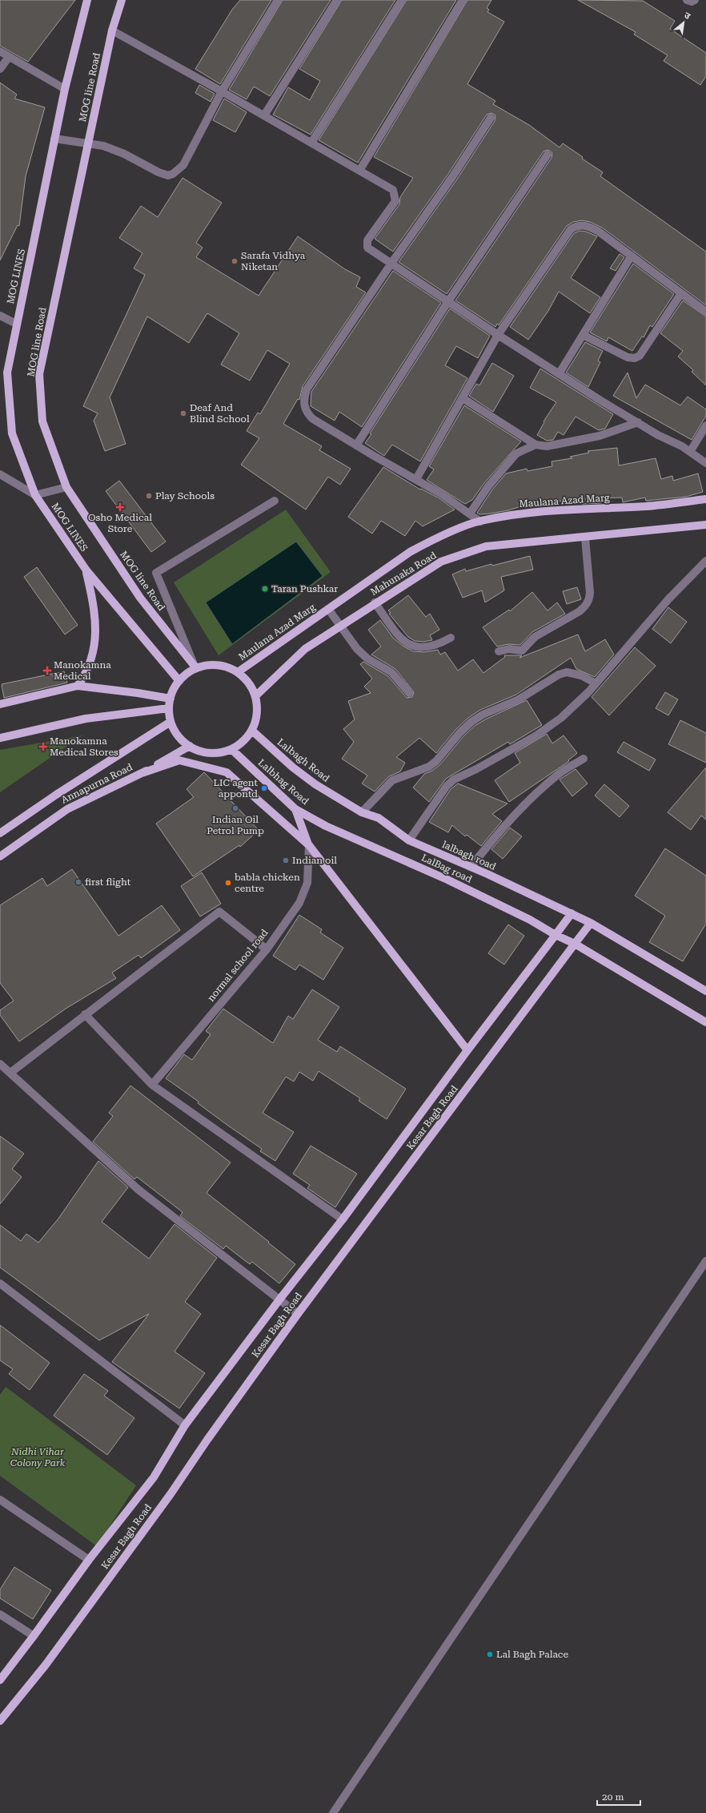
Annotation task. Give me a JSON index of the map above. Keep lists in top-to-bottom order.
{
  "streets": {
    "main road": [
      "MOG line Road",
      "MOG LINES",
      "Maulana Azad Marg",
      "Mahunaka Road",
      "Lalbagh Road",
      "Lalbhag Road",
      "Annapurna Road",
      "lalbagh road",
      "LalBag road",
      "Kesar Bagh Road"
    ],
    "street": ["normal school road"]
  },
  "crossings": [
    ["MOG line Road", "MOG LINES"],
    ["MOG line Road", "Maulana Azad Marg"],
    ["MOG line Road", "Mahunaka Road"],
    ["MOG line Road", "Lalbagh Road"],
    ["MOG line Road", "Lalbhag Road"],
    ["MOG line Road", "Annapurna Road"],
    ["MOG LINES", "Maulana Azad Marg"],
    ["MOG LINES", "Mahunaka Road"],
    ["MOG LINES", "Lalbagh Road"],
    ["MOG LINES", "Lalbhag Road"],
    ["MOG LINES", "Annapurna Road"],
    ["Maulana Azad Marg", "Mahunaka Road"],
    ["Maulana Azad Marg", "Lalbagh Road"],
    ["Maulana Azad Marg", "Lalbhag Road"],
    ["Maulana Azad Marg", "Annapurna Road"],
    ["Mahunaka Road", "Lalbagh Road"],
    ["Mahunaka Road", "Lalbhag Road"],
    ["Mahunaka Road", "Annapurna Road"],
    ["Lalbagh Road", "Lalbhag Road"],
    ["Lalbagh Road", "Annapurna Road"],
    ["Lalbagh Road", "lalbagh road"],
    ["Lalbhag Road", "Annapurna Road"],
    ["Lalbhag Road", "LalBag road"],
    ["lalbagh road", "Kesar Bagh Road"],
    ["LalBag road", "Kesar Bagh Road"]
  ],
  "parks": ["Nidhi Vihar Colony Park"],
  "places": {
    "other": [
      "Sarafa Vidhya Niketan",
      "Deaf And Blind School",
      "Play Schools",
      "Taran Pushkar",
      "LIC agent appontd",
      "Indian Oil Petrol Pump",
      "Indian oil",
      "first flight",
      "babla chicken centre",
      "Lal Bagh Palace"
    ],
    "health": ["Osho Medical Store", "Manokamna Medical", "Manokamna Medical Stores"]
  },
  "scale_bar": "20 m",
  "north": "top right"
}
